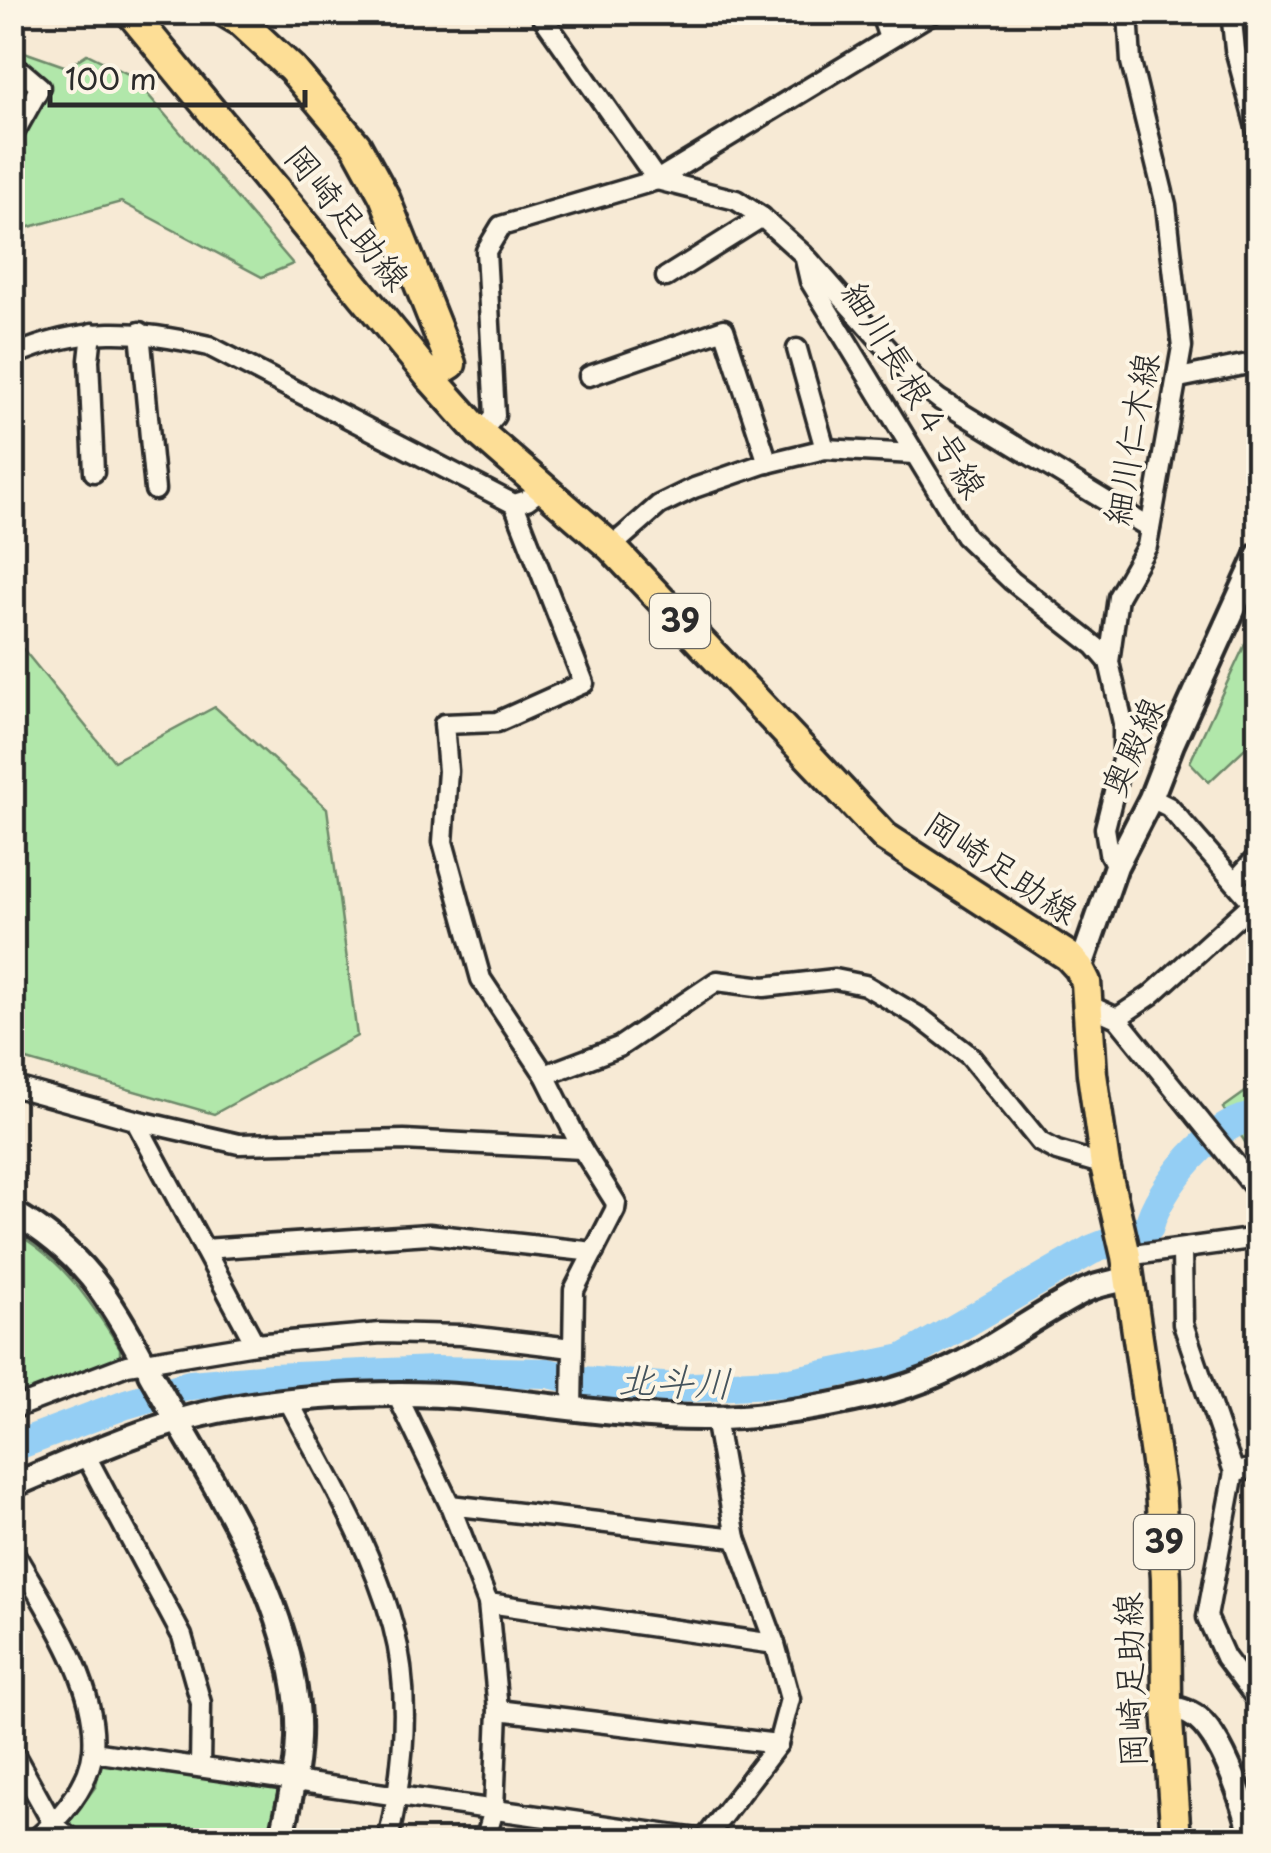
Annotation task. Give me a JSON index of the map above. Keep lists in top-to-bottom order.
{
  "streets": {
    "main road": ["岡崎足助線", "39"],
    "street": ["細川長根４号線", "細川仁木線", "奥殿線"]
  },
  "crossings": [
    ["岡崎足助線", "奥殿線"],
    ["細川長根４号線", "細川仁木線"],
    ["細川仁木線", "奥殿線"]
  ],
  "water": ["北斗川"],
  "scale_bar": "100 m"
}
